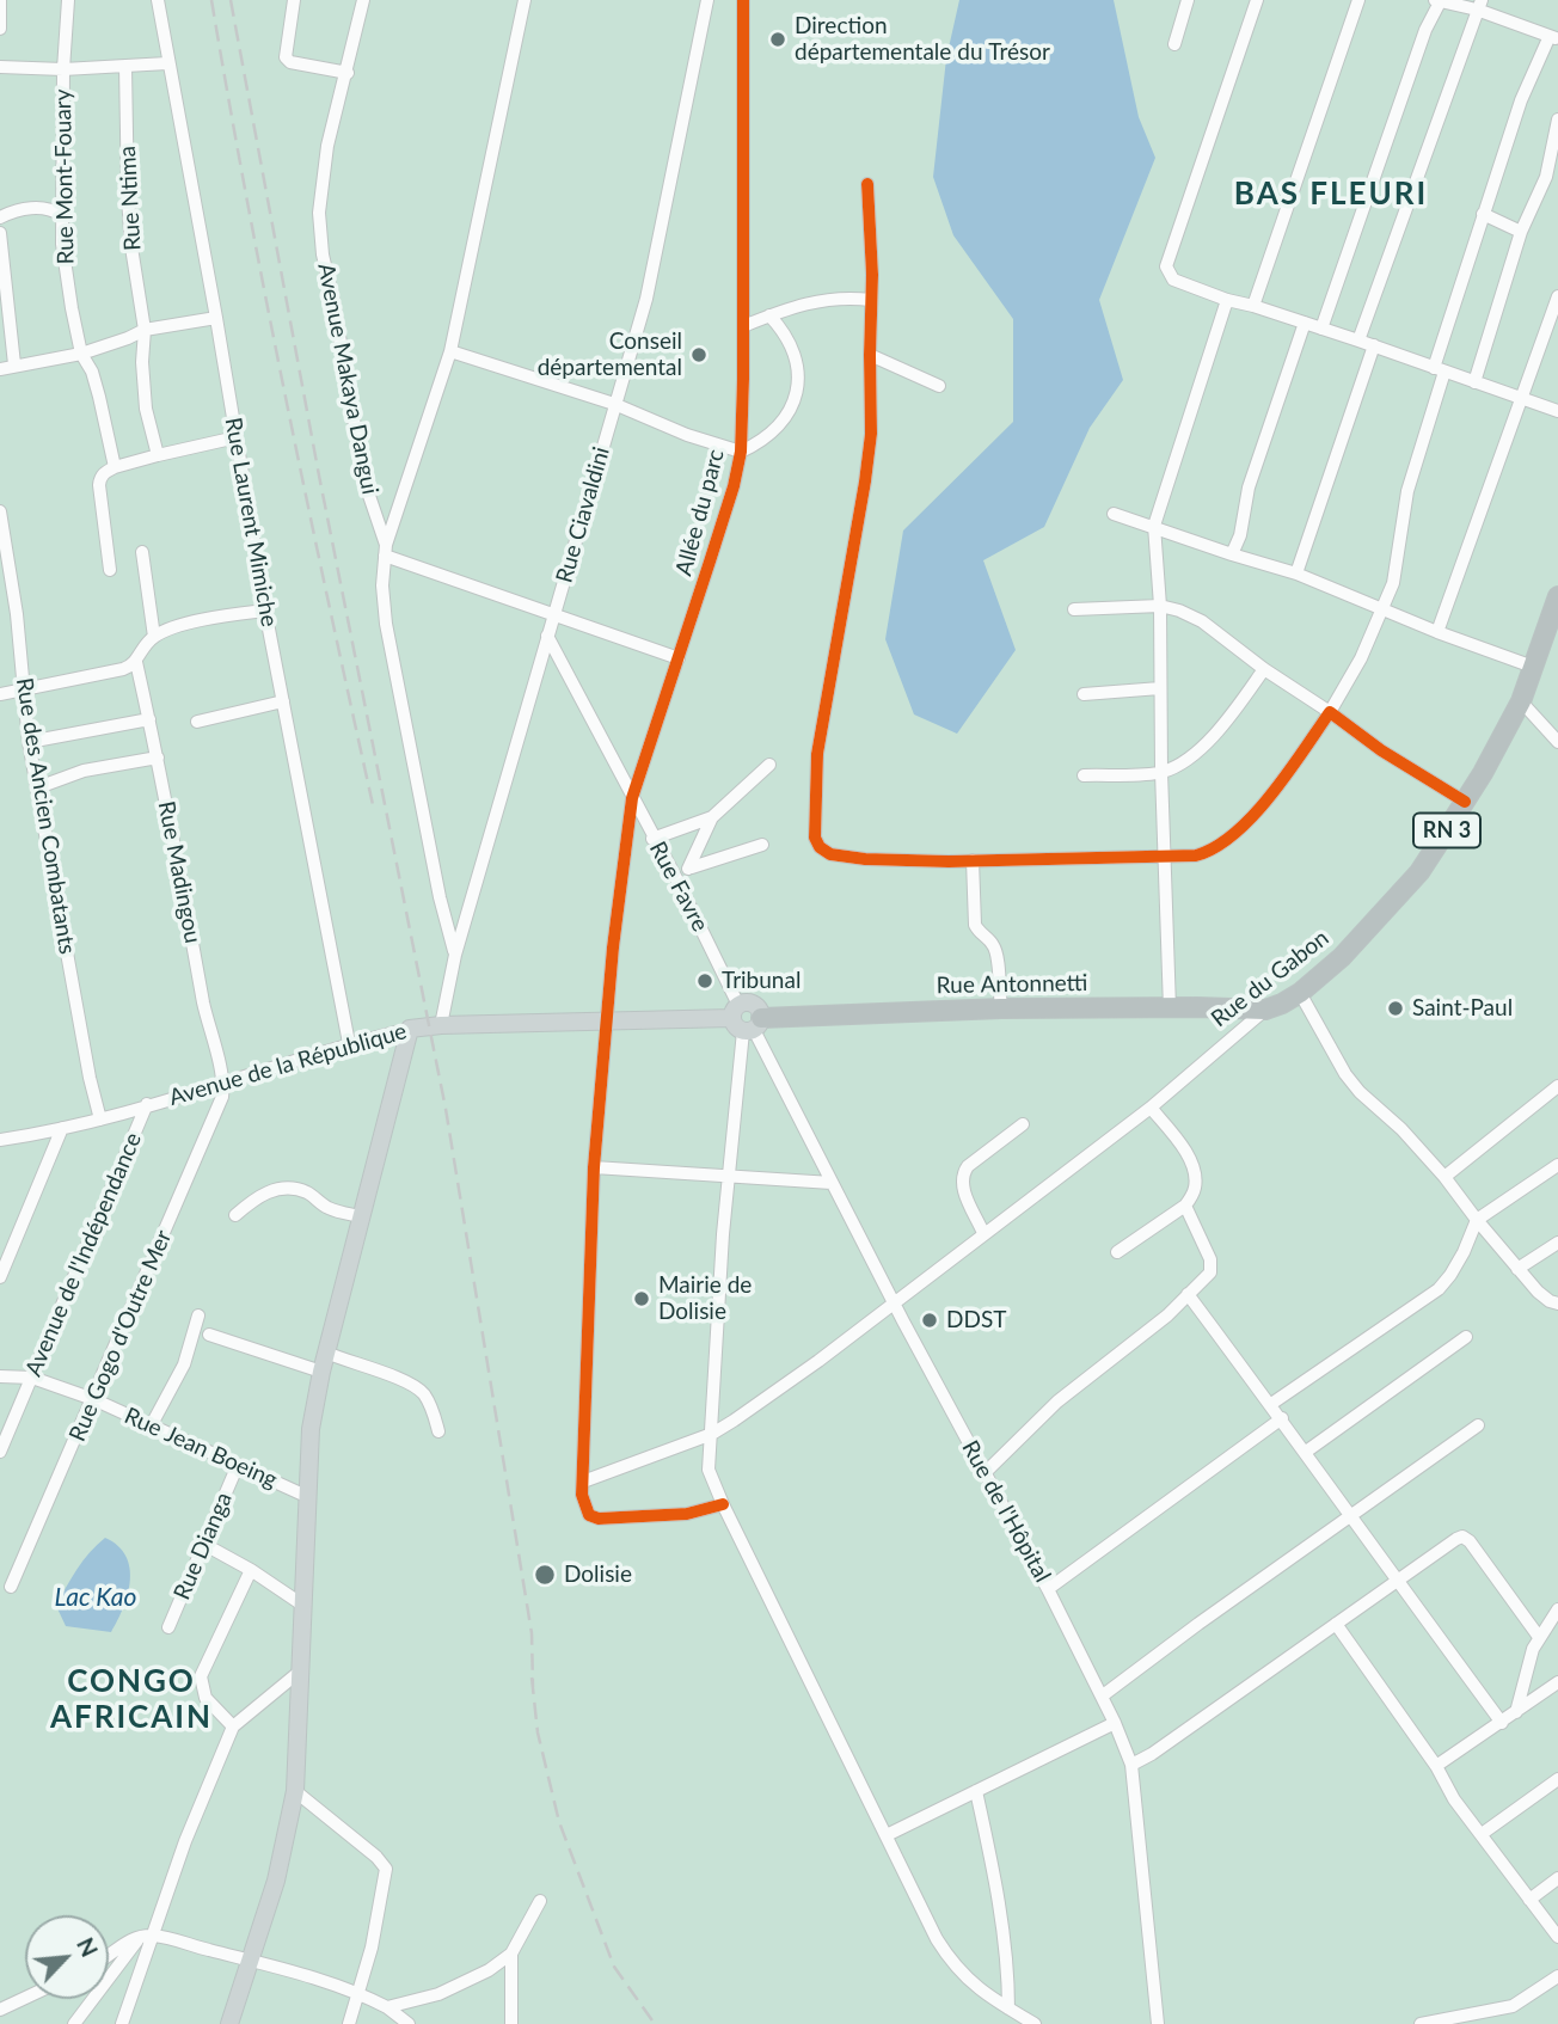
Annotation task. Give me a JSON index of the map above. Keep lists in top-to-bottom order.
{
  "streets": {
    "highway": ["RN 3", "Rue du Gabon", "Rue Antonnetti"],
    "main road": ["Avenue de la République"],
    "street": [
      "Rue Mont-Fouary",
      "Rue Ntima",
      "Avenue Makaya Dangui",
      "Allée du parc",
      "Rue Ciavaldini",
      "Rue Laurent Mimiche",
      "Rue des Ancien Combatants",
      "Rue Madingou",
      "Rue Favre",
      "Avenue de l'Indépendance",
      "Rue Gogo d'Outre Mer",
      "Rue Jean Boeing",
      "Rue de l'Hôpital",
      "Rue Dianga"
    ]
  },
  "crossings": [
    ["Avenue Makaya Dangui", "Rue Ciavaldini"],
    ["Allée du parc", "Rue Favre"],
    ["Allée du parc", "Rue du Gabon"],
    ["Allée du parc", "Avenue de la République"],
    ["Rue Ciavaldini", "Rue Favre"],
    ["Rue Ciavaldini", "Avenue de la République"],
    ["Rue Laurent Mimiche", "Avenue de la République"],
    ["Rue des Ancien Combatants", "Avenue de la République"],
    ["Rue Madingou", "Avenue de la République"],
    ["Rue Madingou", "Rue Gogo d'Outre Mer"],
    ["Rue Favre", "Rue Antonnetti"],
    ["Rue Favre", "Avenue de la République"],
    ["Rue Favre", "Rue de l'Hôpital"],
    ["Rue du Gabon", "Rue Antonnetti"],
    ["Rue du Gabon", "Rue de l'Hôpital"],
    ["Rue Antonnetti", "Avenue de la République"],
    ["Rue Antonnetti", "Rue de l'Hôpital"],
    ["Avenue de la République", "Avenue de l'Indépendance"],
    ["Avenue de la République", "Rue Gogo d'Outre Mer"],
    ["Avenue de la République", "Rue de l'Hôpital"],
    ["Avenue de l'Indépendance", "Rue Jean Boeing"],
    ["Rue Gogo d'Outre Mer", "Rue Jean Boeing"],
    ["Rue Jean Boeing", "Rue Dianga"]
  ],
  "districts": ["BAS FLEURI", "CONGO AFRICAIN"],
  "water": ["Lac Kao"],
  "places": [
    "Direction départementale du Trésor",
    "Conseil départemental",
    "Tribunal",
    "Saint-Paul",
    "Mairie de Dolisie",
    "DDST",
    "Dolisie"
  ],
  "north": "top right"
}
